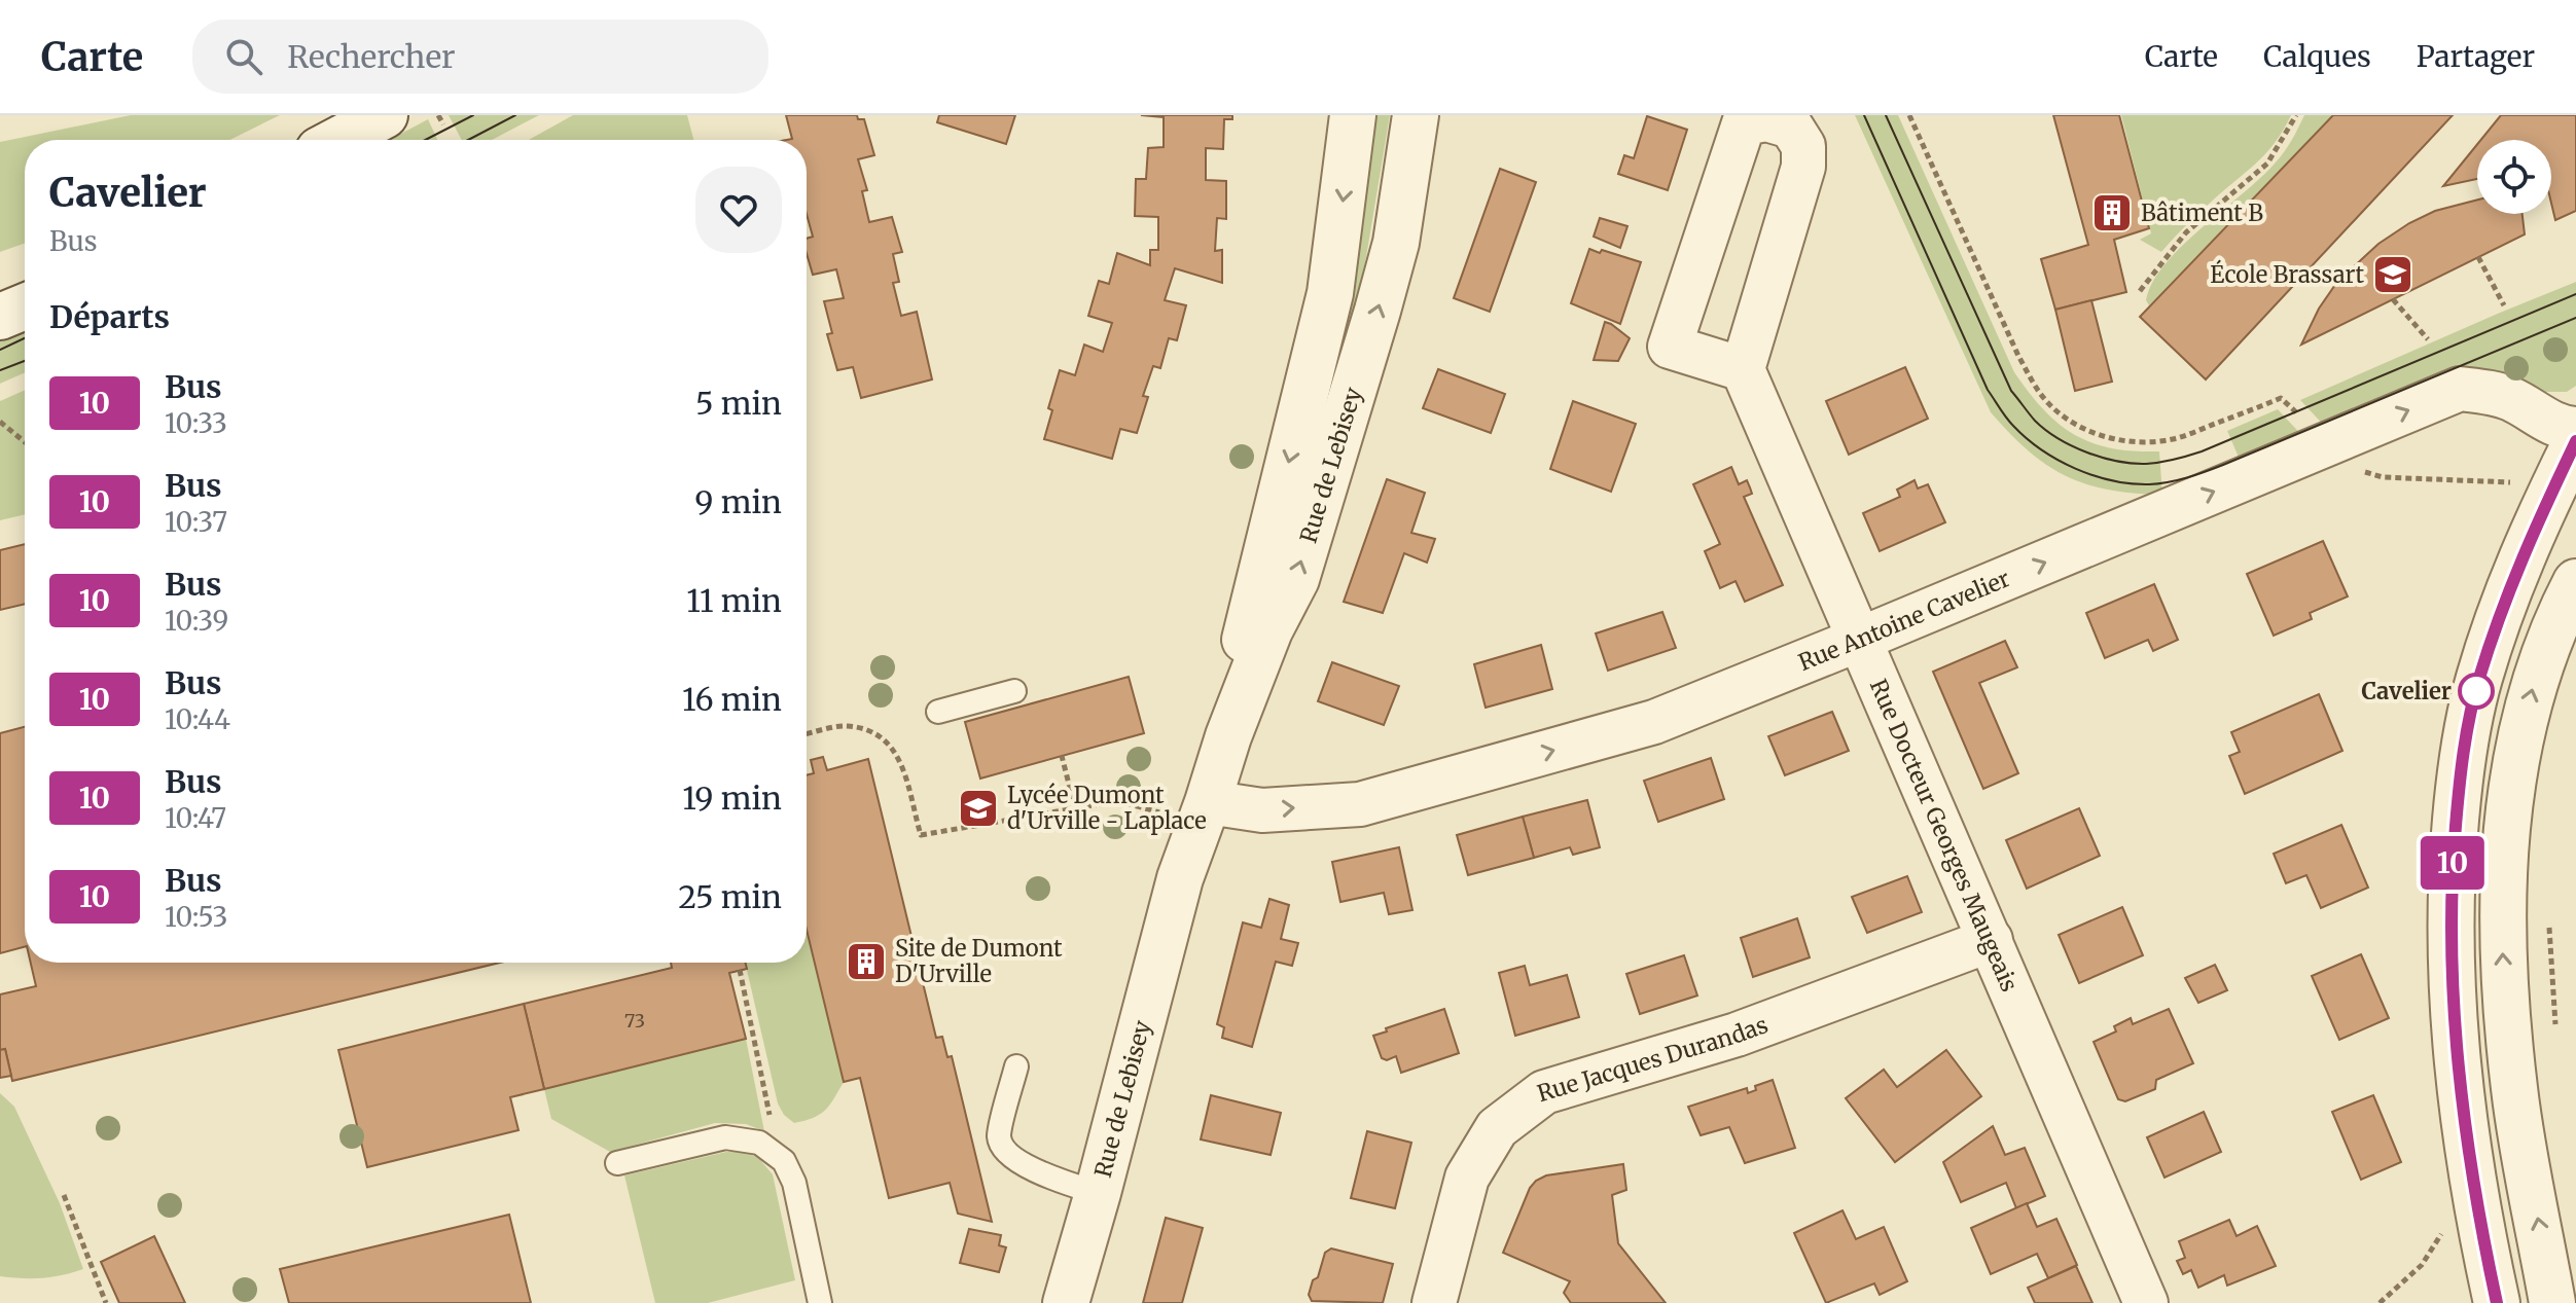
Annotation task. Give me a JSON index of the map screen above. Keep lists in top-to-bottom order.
{
  "streets": {
    "street": [
      "Rue de Lebisey",
      "Rue Antoine Cavelier",
      "Rue Docteur Georges Maugeais",
      "Rue Jacques Durandas"
    ]
  },
  "crossings": [
    ["Rue de Lebisey", "Rue Antoine Cavelier"],
    ["Rue Antoine Cavelier", "Rue Docteur Georges Maugeais"],
    ["Rue Docteur Georges Maugeais", "Rue Jacques Durandas"]
  ],
  "one_way": ["Rue Antoine Cavelier"],
  "places": {
    "building": ["Bâtiment B", "Site de Dumont D'Urville"],
    "school or university": ["École Brassart", "Lycée Dumont d'Urville - Laplace"],
    "other": ["Cavelier"]
  },
  "lines": ["bus line 10"],
  "house_numbers": ["73"],
  "page": {
    "header": "Carte",
    "search": "Rechercher",
    "nav": ["Carte", "Calques", "Partager"],
    "on_map": "10",
    "heading": [
      ["Cavelier", "Bus"],
      "Départs"
    ],
    "list": [
      {
        "mark": "10",
        "name": "Bus",
        "note": "10:33",
        "value": "5 min"
      },
      {
        "mark": "10",
        "name": "Bus",
        "note": "10:37",
        "value": "9 min"
      },
      {
        "mark": "10",
        "name": "Bus",
        "note": "10:39",
        "value": "11 min"
      },
      {
        "mark": "10",
        "name": "Bus",
        "note": "10:44",
        "value": "16 min"
      },
      {
        "mark": "10",
        "name": "Bus",
        "note": "10:47",
        "value": "19 min"
      },
      {
        "mark": "10",
        "name": "Bus",
        "note": "10:53",
        "value": "25 min"
      }
    ]
  }
}
